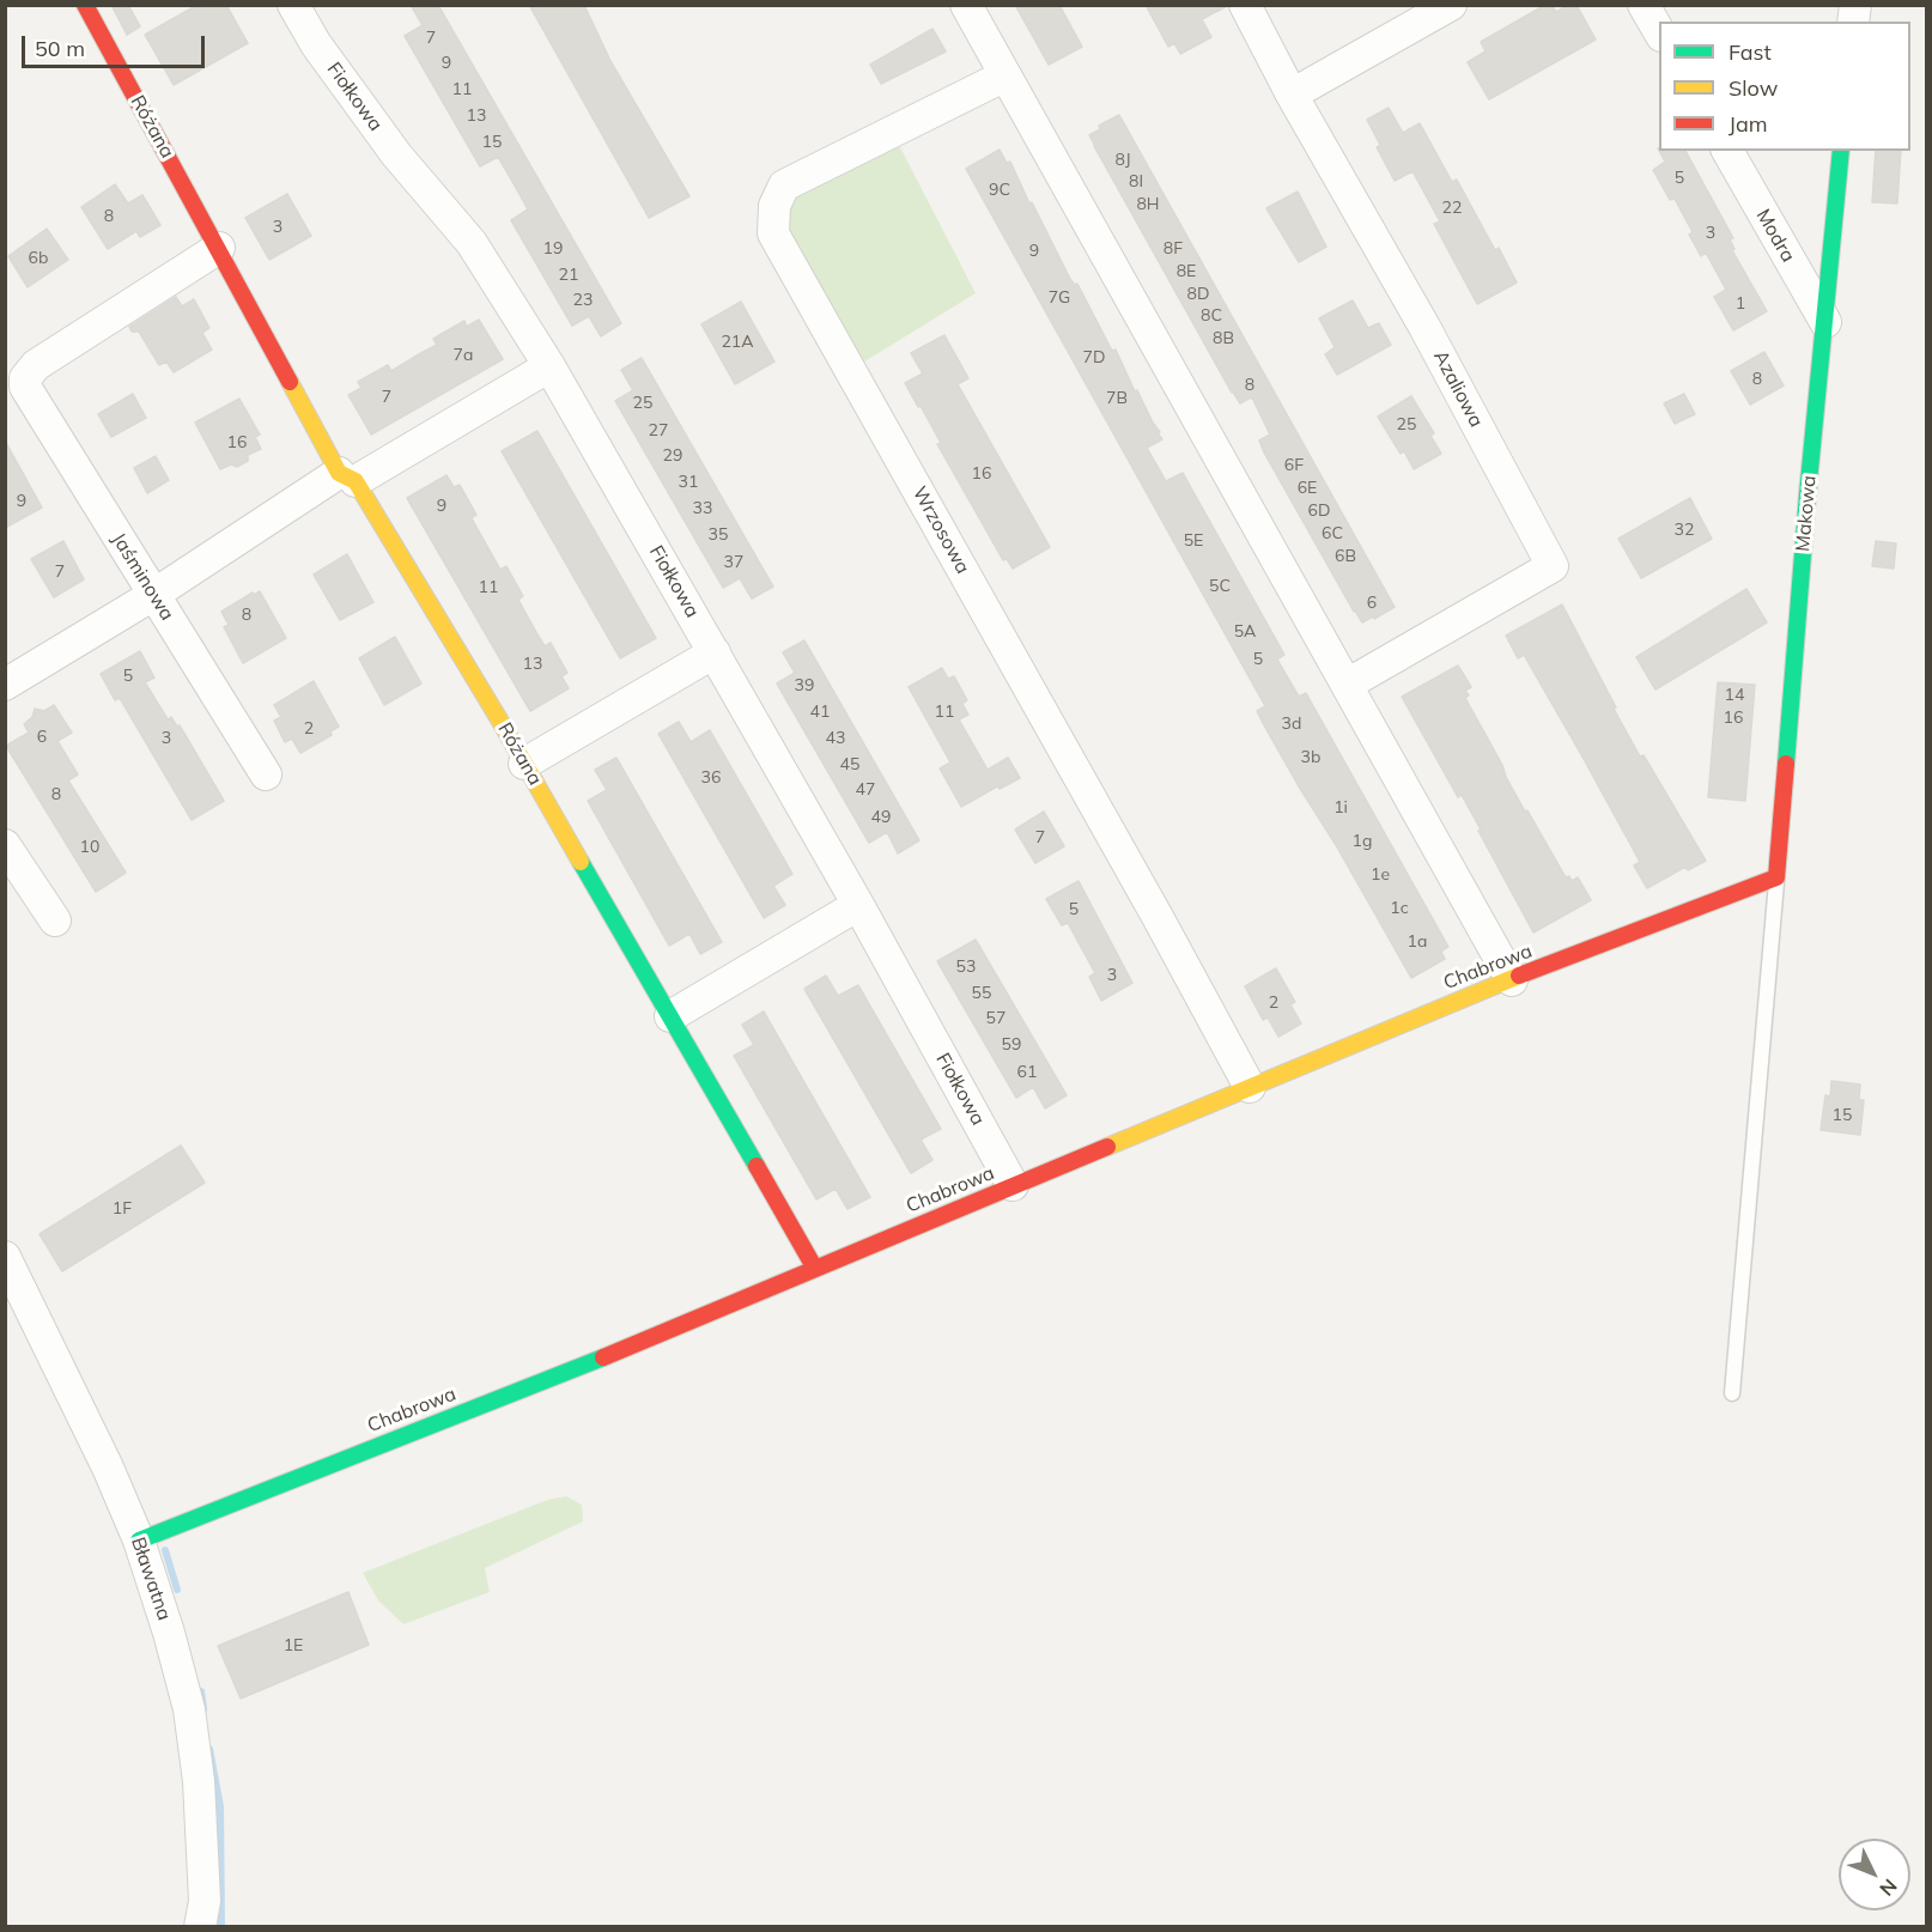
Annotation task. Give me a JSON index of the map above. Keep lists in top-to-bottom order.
{
  "streets": {
    "street": [
      "Fiołkowa",
      "Różana",
      "Modra",
      "Azaliowa",
      "Makowa",
      "Wrzosowa",
      "Jaśminowa",
      "Chabrowa",
      "Bławatna"
    ]
  },
  "crossings": [
    ["Fiołkowa", "Chabrowa"],
    ["Różana", "Jaśminowa"],
    ["Różana", "Chabrowa"],
    ["Modra", "Makowa"],
    ["Makowa", "Chabrowa"],
    ["Wrzosowa", "Chabrowa"],
    ["Chabrowa", "Bławatna"]
  ],
  "house_numbers": [
    "7",
    "9",
    "11",
    "13",
    "15",
    "8J",
    "5",
    "8I",
    "9C",
    "8H",
    "22",
    "8",
    "3",
    "3",
    "19",
    "8F",
    "9",
    "6b",
    "8E",
    "21",
    "8D",
    "7G",
    "23",
    "1",
    "8C",
    "8B",
    "21A",
    "7a",
    "7D",
    "8",
    "8",
    "7",
    "7B",
    "25",
    "25",
    "27",
    "16",
    "29",
    "6F",
    "16",
    "31",
    "6E",
    "9",
    "9",
    "33",
    "6D",
    "32",
    "6C",
    "35",
    "5E",
    "6B",
    "37",
    "7",
    "5C",
    "11",
    "6",
    "8",
    "5A",
    "5",
    "13",
    "5",
    "39",
    "14",
    "41",
    "11",
    "16",
    "3d",
    "2",
    "6",
    "3",
    "43",
    "3b",
    "45",
    "36",
    "47",
    "8",
    "1i",
    "49",
    "7",
    "1g",
    "10",
    "1e",
    "1c",
    "5",
    "1a",
    "53",
    "3",
    "55",
    "2",
    "57",
    "59",
    "61",
    "15",
    "1F",
    "1E"
  ],
  "legend": ["Fast", "Slow", "Jam"],
  "scale_bar": "50 m",
  "north": "bottom right"
}
